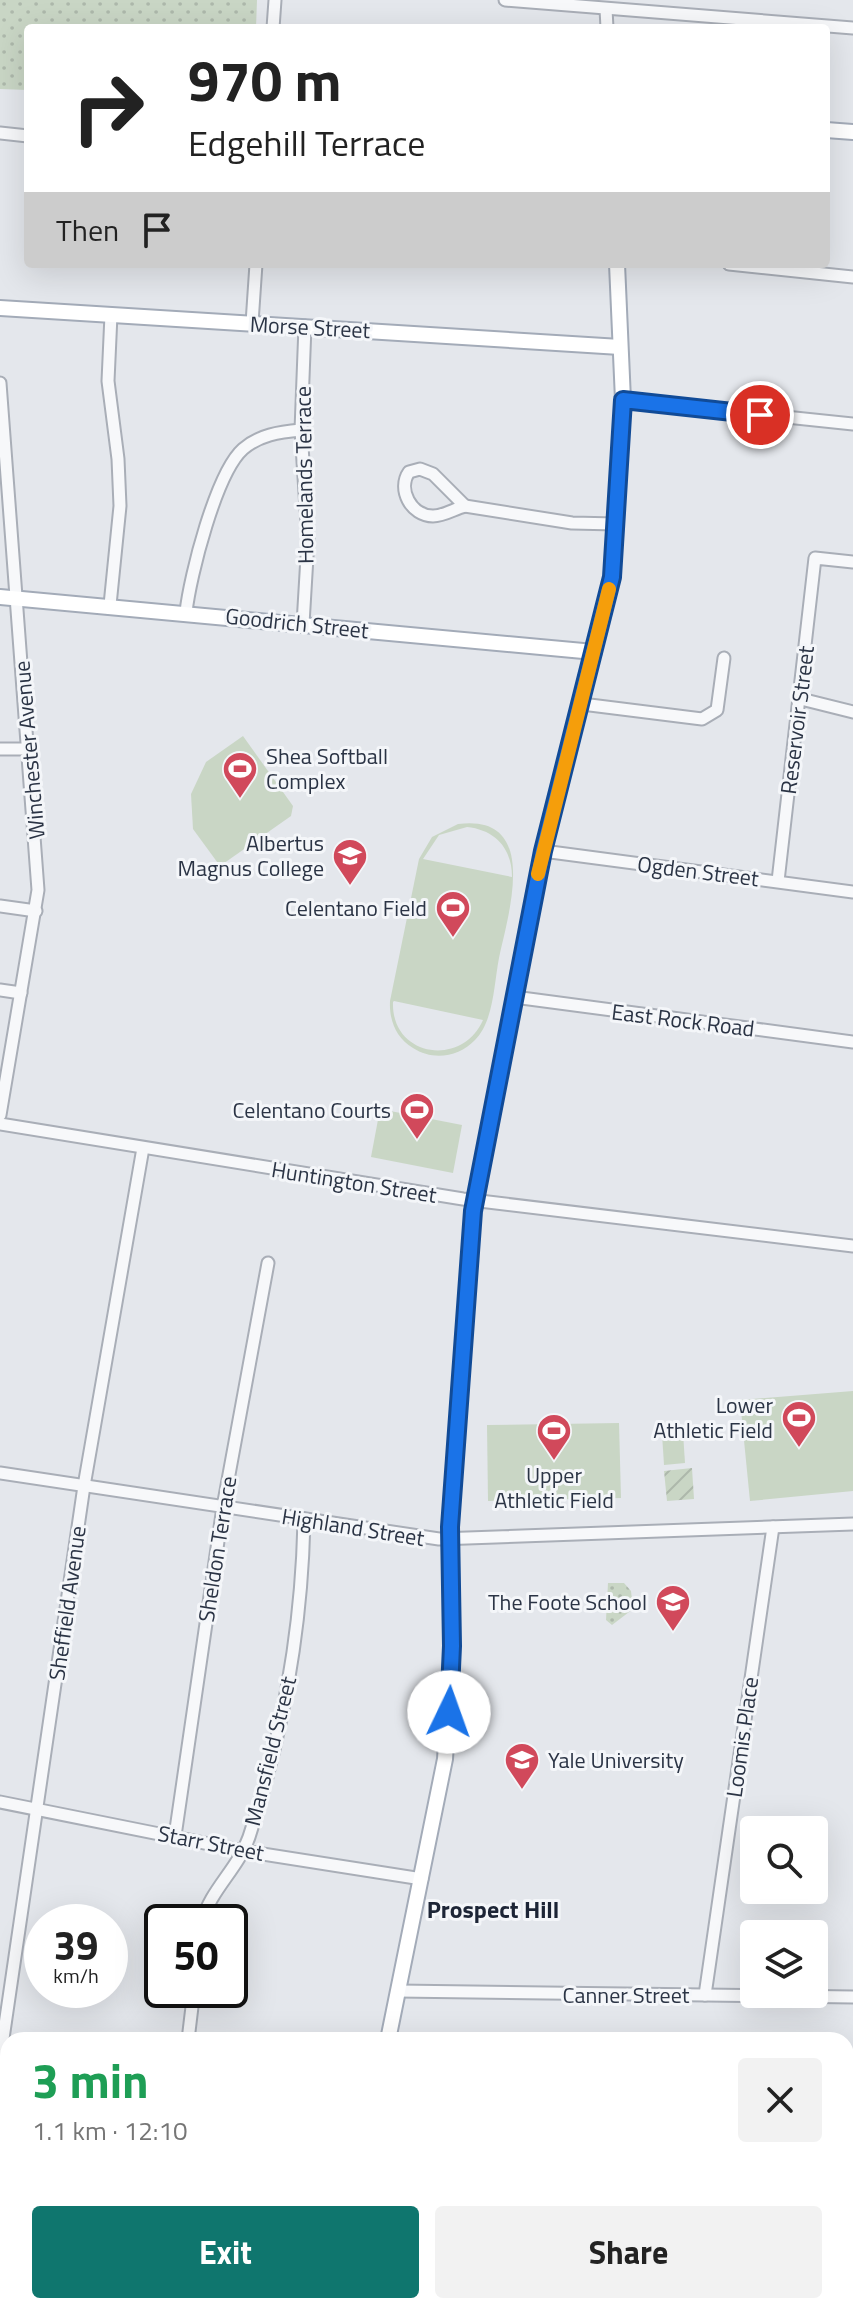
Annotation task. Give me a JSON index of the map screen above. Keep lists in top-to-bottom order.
{
  "streets": {
    "main road": ["Morse Street", "Goodrich Street"],
    "street": [
      "Homelands Terrace",
      "Reservoir Street",
      "Winchester Avenue",
      "Ogden Street",
      "East Rock Road",
      "Huntington Street",
      "Highland Street",
      "Sheldon Terrace",
      "Sheffield Avenue",
      "Loomis Place",
      "Mansfield Street",
      "Starr Street",
      "Canner Street"
    ]
  },
  "crossings": [
    ["Morse Street", "Homelands Terrace"],
    ["Homelands Terrace", "Goodrich Street"],
    ["Goodrich Street", "Winchester Avenue"],
    ["Reservoir Street", "Ogden Street"],
    ["Huntington Street", "Sheffield Avenue"],
    ["Highland Street", "Sheldon Terrace"],
    ["Highland Street", "Sheffield Avenue"],
    ["Highland Street", "Loomis Place"],
    ["Highland Street", "Mansfield Street"],
    ["Sheldon Terrace", "Starr Street"],
    ["Sheffield Avenue", "Starr Street"],
    ["Loomis Place", "Canner Street"],
    ["Mansfield Street", "Starr Street"]
  ],
  "districts": ["Prospect Hill"],
  "places": {
    "sports": [
      "Shea Softball Complex",
      "Celentano Field",
      "Celentano Courts",
      "Lower Athletic Field",
      "Upper Athletic Field"
    ],
    "school or university": ["Albertus Magnus College", "The Foote School", "Yale University"]
  },
  "page": {
    "turn": ["970 m", "Edgehill Terrace"],
    "then": "Then",
    "speed": "39 km/h",
    "limit": "50",
    "heading": ["3 min", "1.1 km · 12:10"],
    "buttons": ["Exit", "Share"]
  }
}
